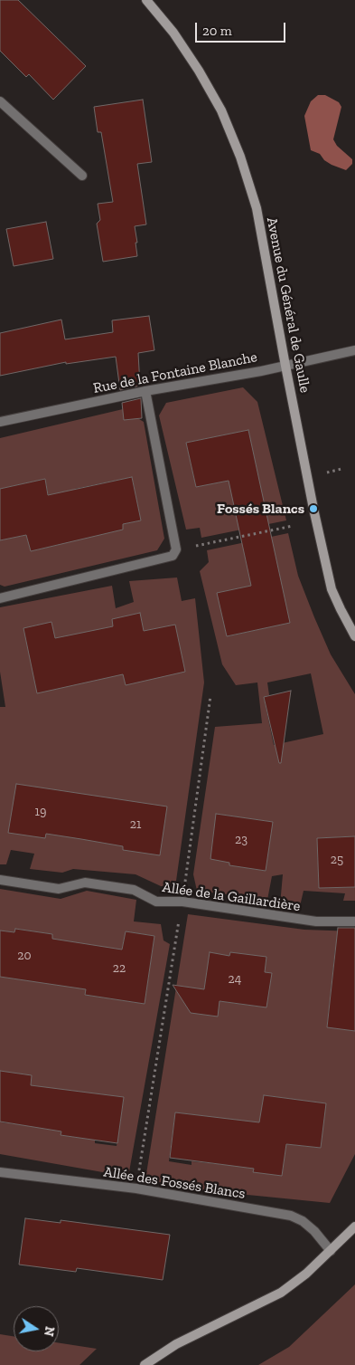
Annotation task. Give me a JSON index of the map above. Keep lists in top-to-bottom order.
{
  "streets": {
    "street": [
      "Avenue du Général de Gaulle",
      "Rue de la Fontaine Blanche",
      "Allée de la Gaillardière",
      "Allée des Fossés Blancs"
    ]
  },
  "crossings": [
    ["Avenue du Général de Gaulle", "Rue de la Fontaine Blanche"]
  ],
  "places": ["Fossés Blancs"],
  "house_numbers": [
    "19",
    "21",
    "23",
    "25",
    "20",
    "22",
    "24"
  ],
  "scale_bar": "20 m",
  "north": "right"
}
